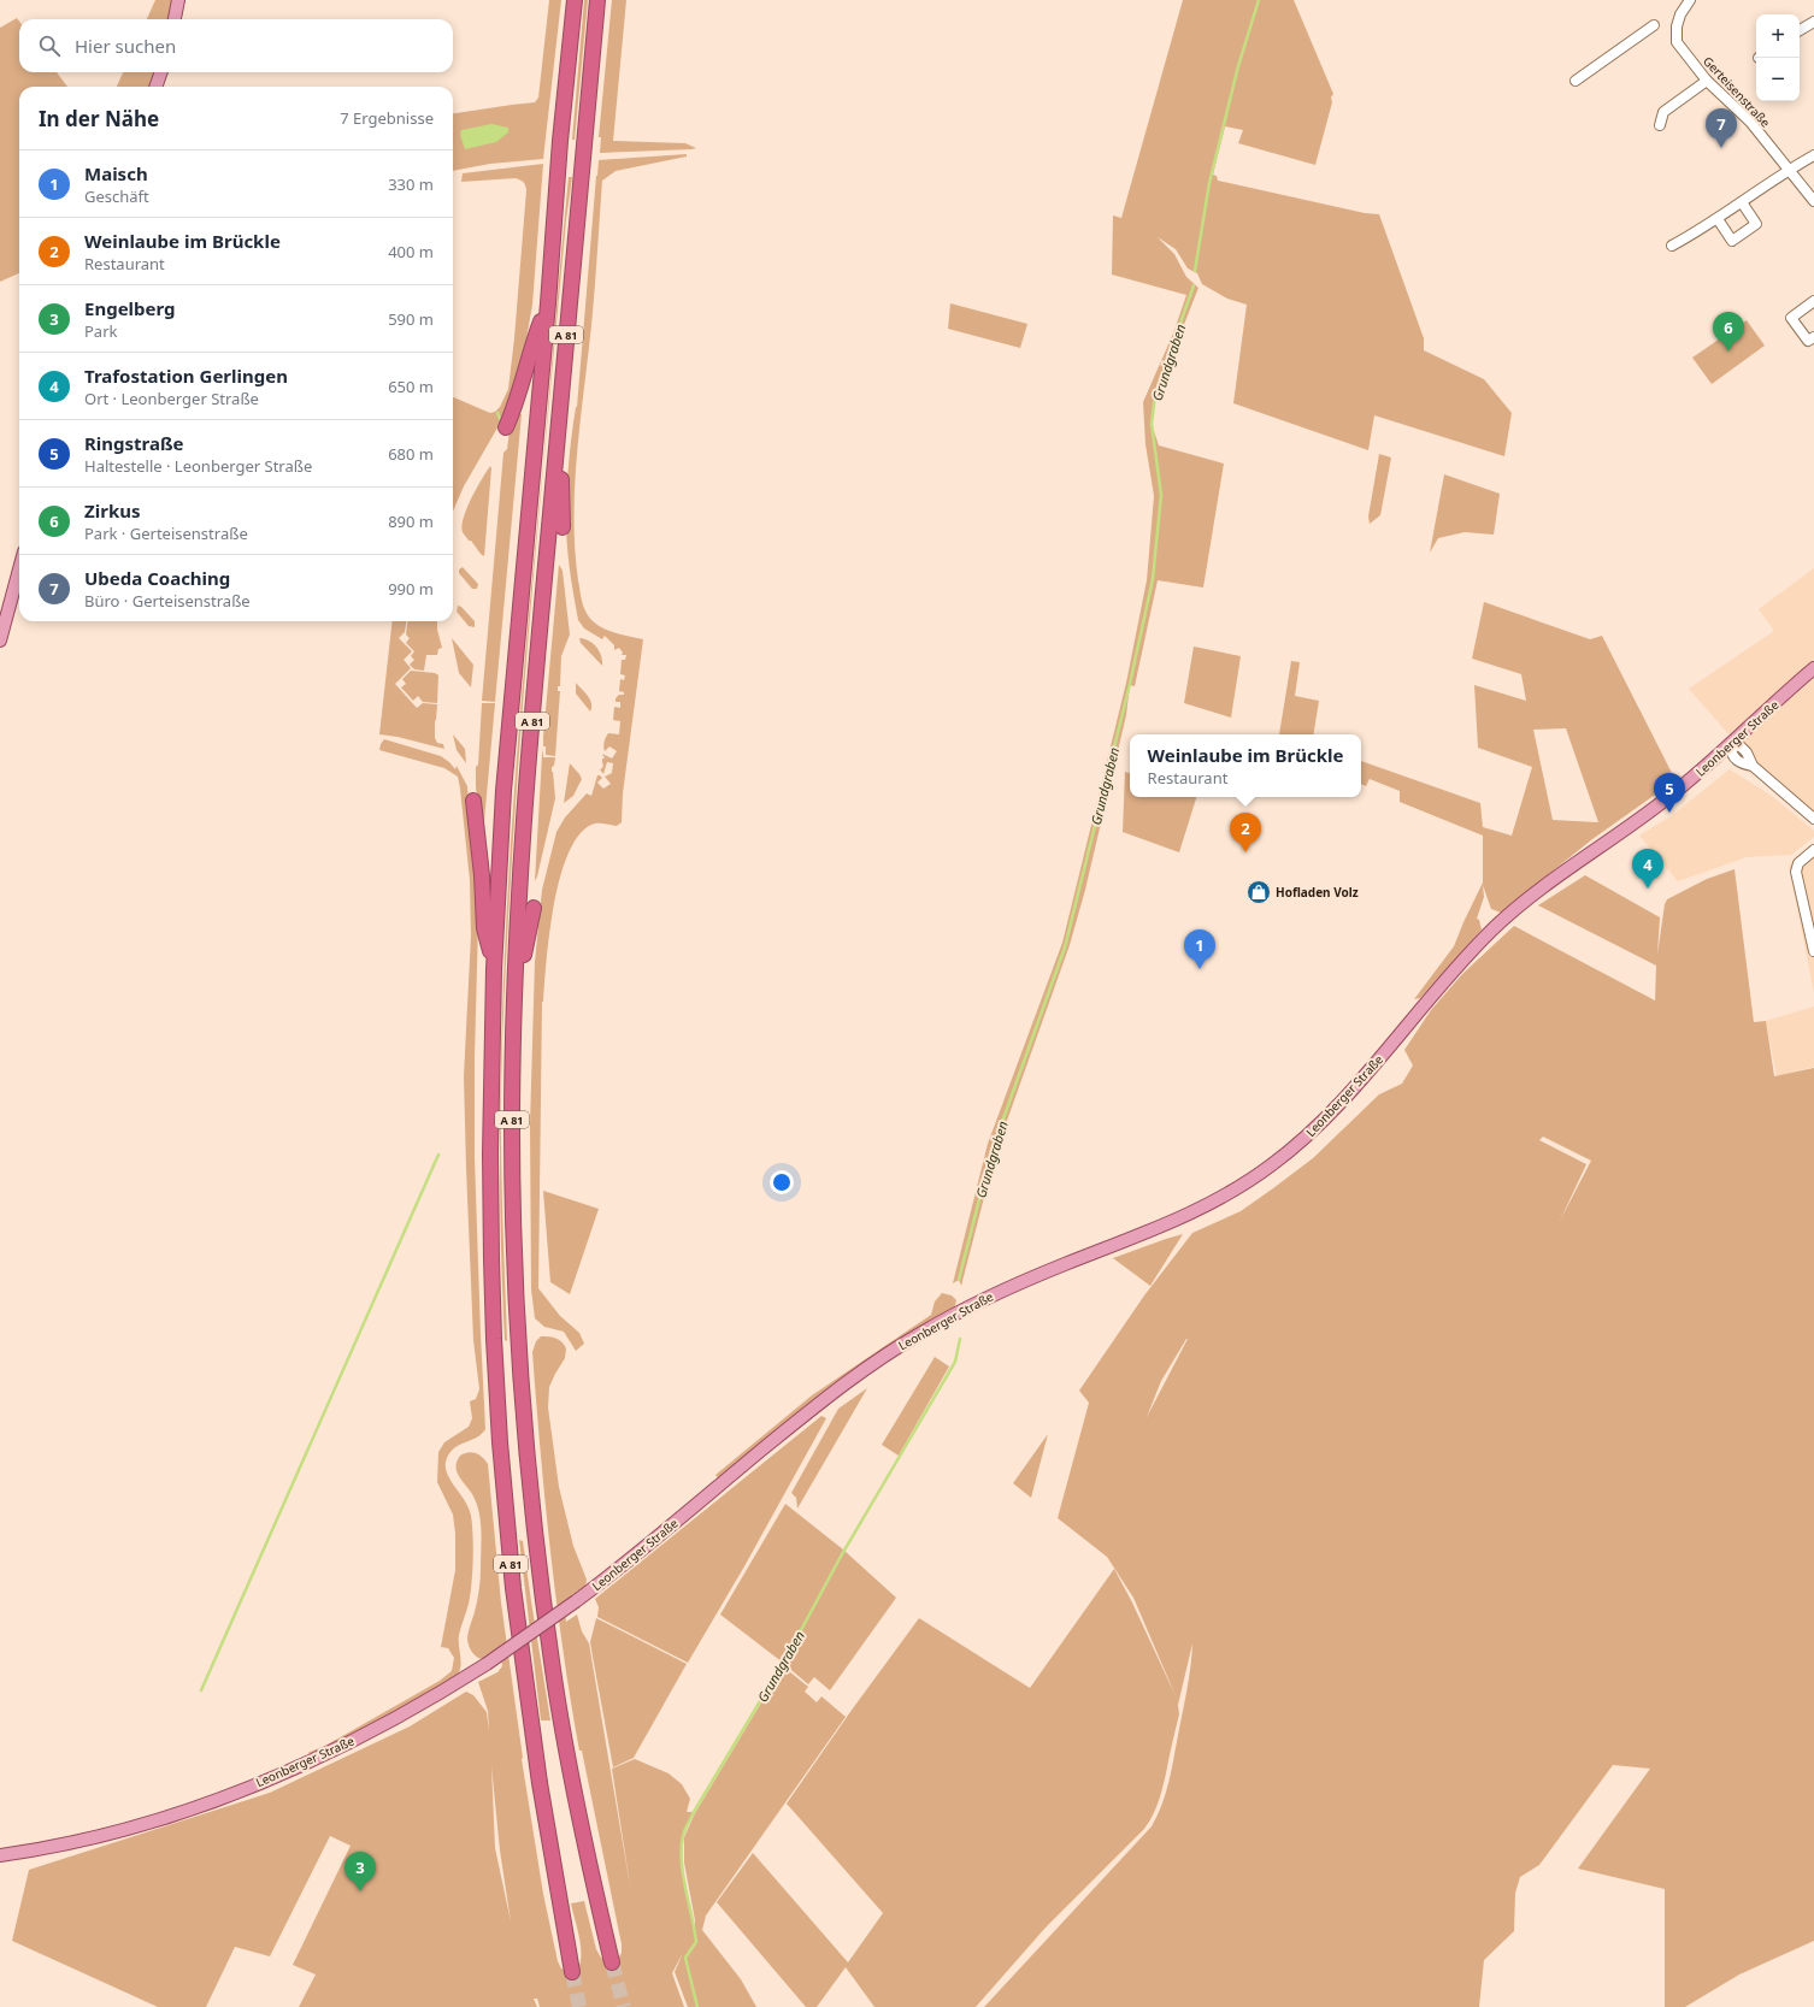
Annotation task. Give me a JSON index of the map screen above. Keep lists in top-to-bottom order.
{
  "streets": {
    "highway": ["A 81"],
    "main road": ["Leonberger Straße"],
    "street": ["Gerteisenstraße"]
  },
  "water": ["Grundgraben"],
  "places": {
    "shop": ["Hofladen Volz"]
  },
  "page": {
    "map_buttons": ["+", "−"],
    "search": "Hier suchen",
    "heading": ["In der Nähe", "7 Ergebnisse"],
    "pins": [
      "7",
      "6",
      "5",
      "2",
      "4",
      "1",
      "3"
    ],
    "list": [
      {
        "mark": "1",
        "name": "Maisch",
        "note": "Geschäft",
        "value": "330 m"
      },
      {
        "mark": "2",
        "name": "Weinlaube im Brückle",
        "note": "Restaurant",
        "value": "400 m"
      },
      {
        "mark": "3",
        "name": "Engelberg",
        "note": "Park",
        "value": "590 m"
      },
      {
        "mark": "4",
        "name": "Trafostation Gerlingen",
        "note": "Ort · Leonberger Straße",
        "value": "650 m"
      },
      {
        "mark": "5",
        "name": "Ringstraße",
        "note": "Haltestelle · Leonberger Straße",
        "value": "680 m"
      },
      {
        "mark": "6",
        "name": "Zirkus",
        "note": "Park · Gerteisenstraße",
        "value": "890 m"
      },
      {
        "mark": "7",
        "name": "Ubeda Coaching",
        "note": "Büro · Gerteisenstraße",
        "value": "990 m"
      }
    ],
    "popup": ["Weinlaube im Brückle", "Restaurant"]
  }
}
